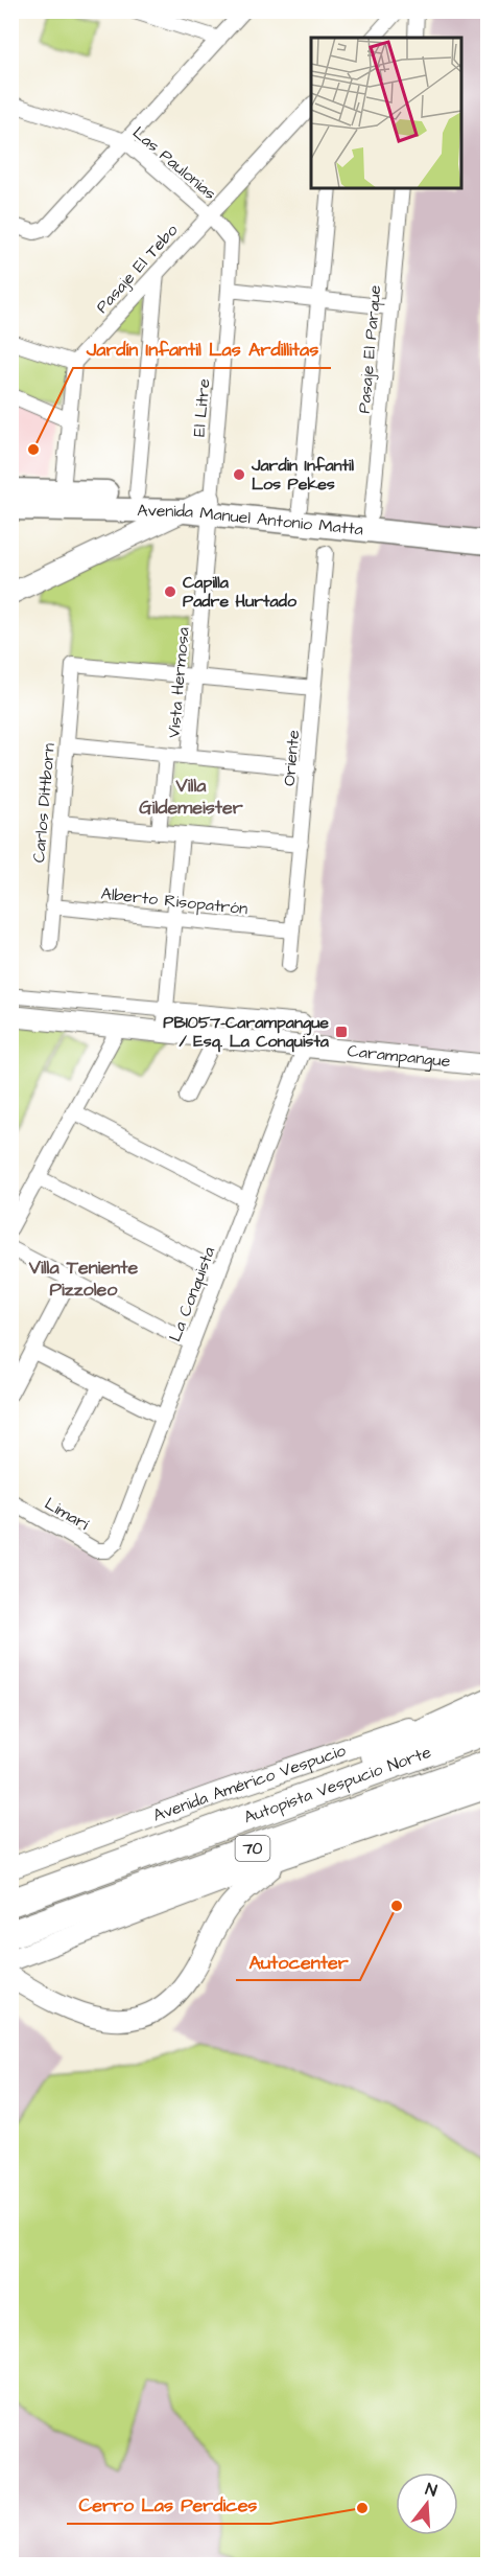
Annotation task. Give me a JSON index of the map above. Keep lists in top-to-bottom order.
{
  "streets": {
    "highway": ["Autopista Vespucio Norte", "70"],
    "main road": ["Avenida Manuel Antonio Matta", "Carampangue", "Avenida Américo Vespucio"],
    "street": [
      "Las Paulonias",
      "Pasaje El Tebo",
      "Pasaje El Parque",
      "El Litre",
      "Vista Hermosa",
      "Oriente",
      "Carlos Dittborn",
      "Alberto Risopatrón",
      "La Conquista",
      "Limarí"
    ]
  },
  "crossings": [
    ["Las Paulonias", "Pasaje El Tebo"],
    ["Las Paulonias", "El Litre"],
    ["Pasaje El Tebo", "El Litre"],
    ["Pasaje El Parque", "Avenida Manuel Antonio Matta"],
    ["El Litre", "Avenida Manuel Antonio Matta"],
    ["El Litre", "Vista Hermosa"],
    ["Avenida Manuel Antonio Matta", "Vista Hermosa"],
    ["Vista Hermosa", "Carlos Dittborn"],
    ["Oriente", "Alberto Risopatrón"],
    ["Carlos Dittborn", "Alberto Risopatrón"],
    ["Carampangue", "La Conquista"],
    ["La Conquista", "Limarí"]
  ],
  "districts": ["Villa Gildemeister", "Villa Teniente Pizzoleo"],
  "places": {
    "other": [
      "Jardín Infantil Las Ardillitas",
      "Jardin Infantil Los Pekes",
      "Capilla Padre Hurtado",
      "Autocenter",
      "Cerro Las Perdices"
    ],
    "transit": ["PB1057-Carampangue / Esq. La Conquista"]
  },
  "north": "top"
}
